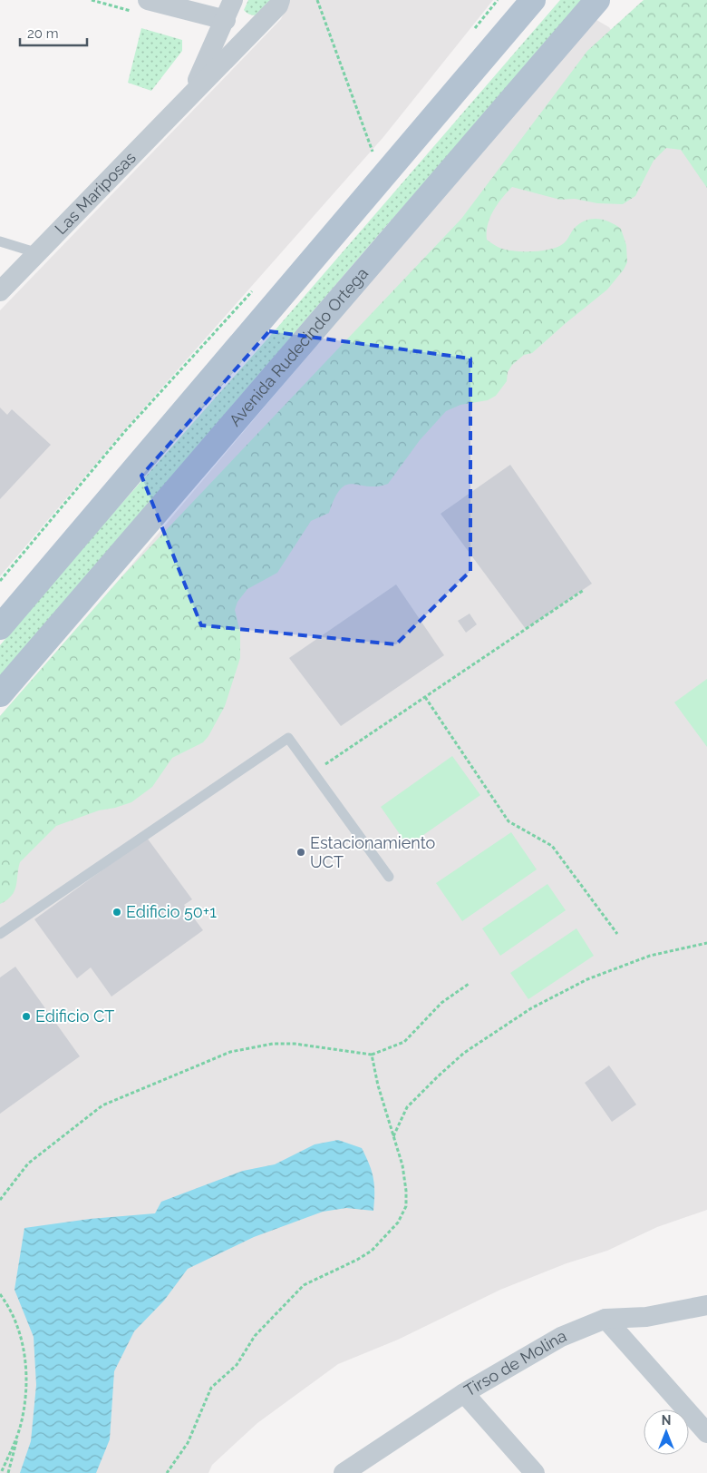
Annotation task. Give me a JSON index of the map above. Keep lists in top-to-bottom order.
{
  "streets": {
    "main road": ["Avenida Rudecindo Ortega"],
    "street": ["Las Mariposas", "Tirso de Molina"]
  },
  "places": ["Estacionamiento UCT", "Edificio 50+1", "Edificio CT"],
  "scale_bar": "20 m",
  "north": "top"
}
